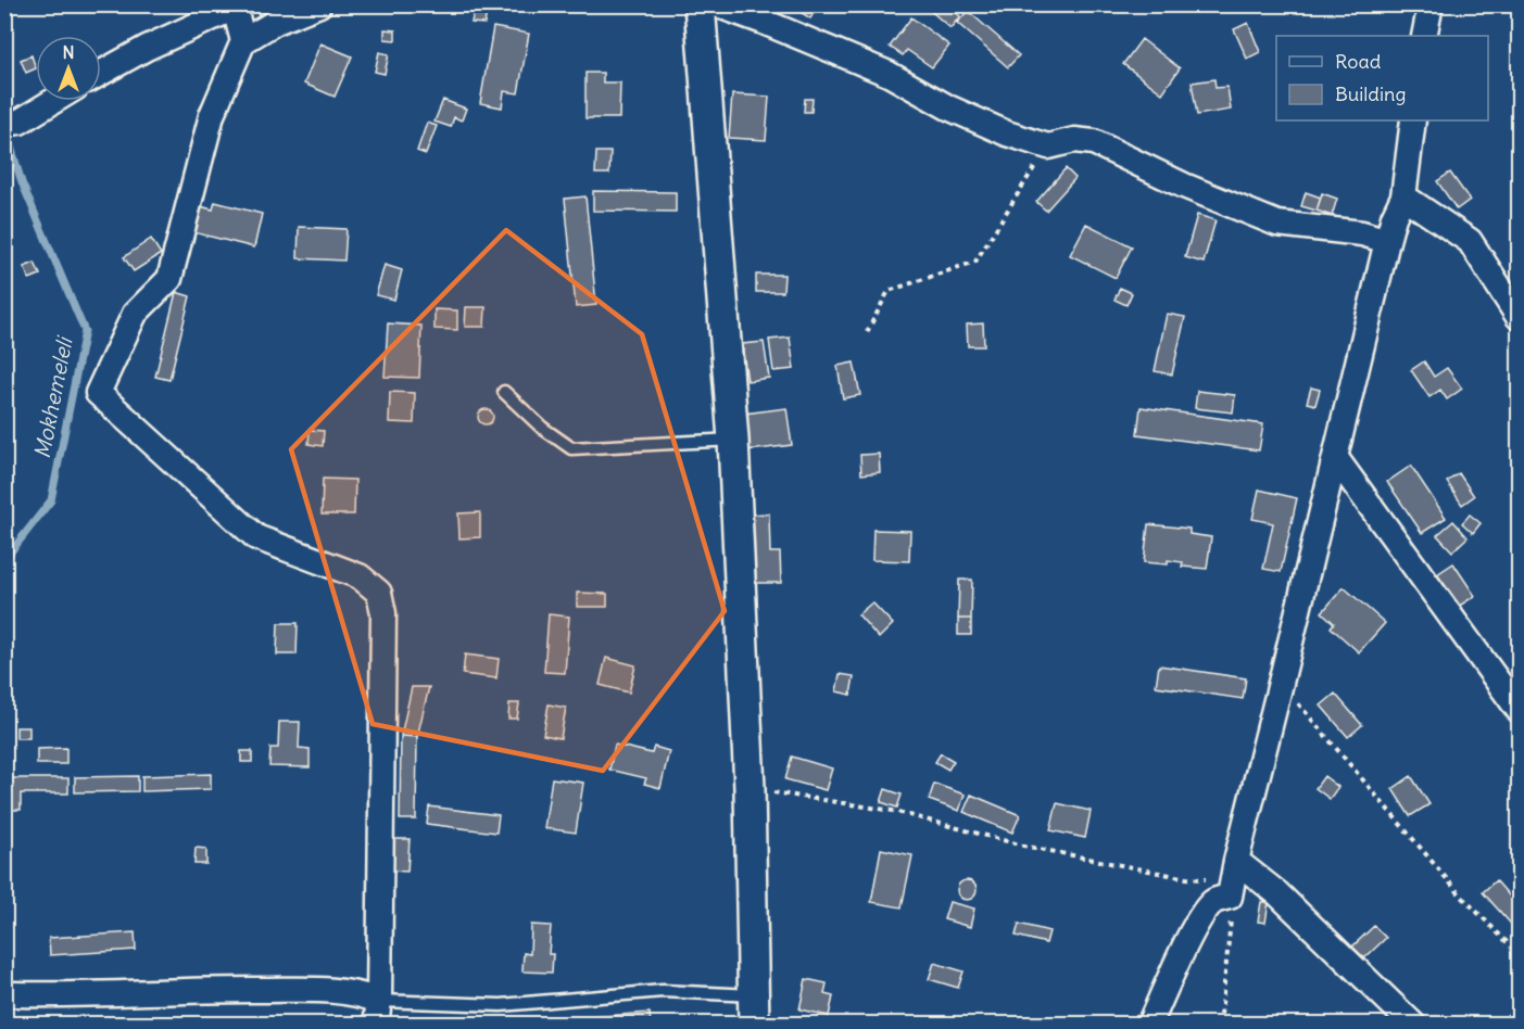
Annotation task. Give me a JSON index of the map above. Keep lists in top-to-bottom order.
{
  "water": ["Mokhemeleli"],
  "legend": ["Road", "Building"],
  "north": "top"
}
